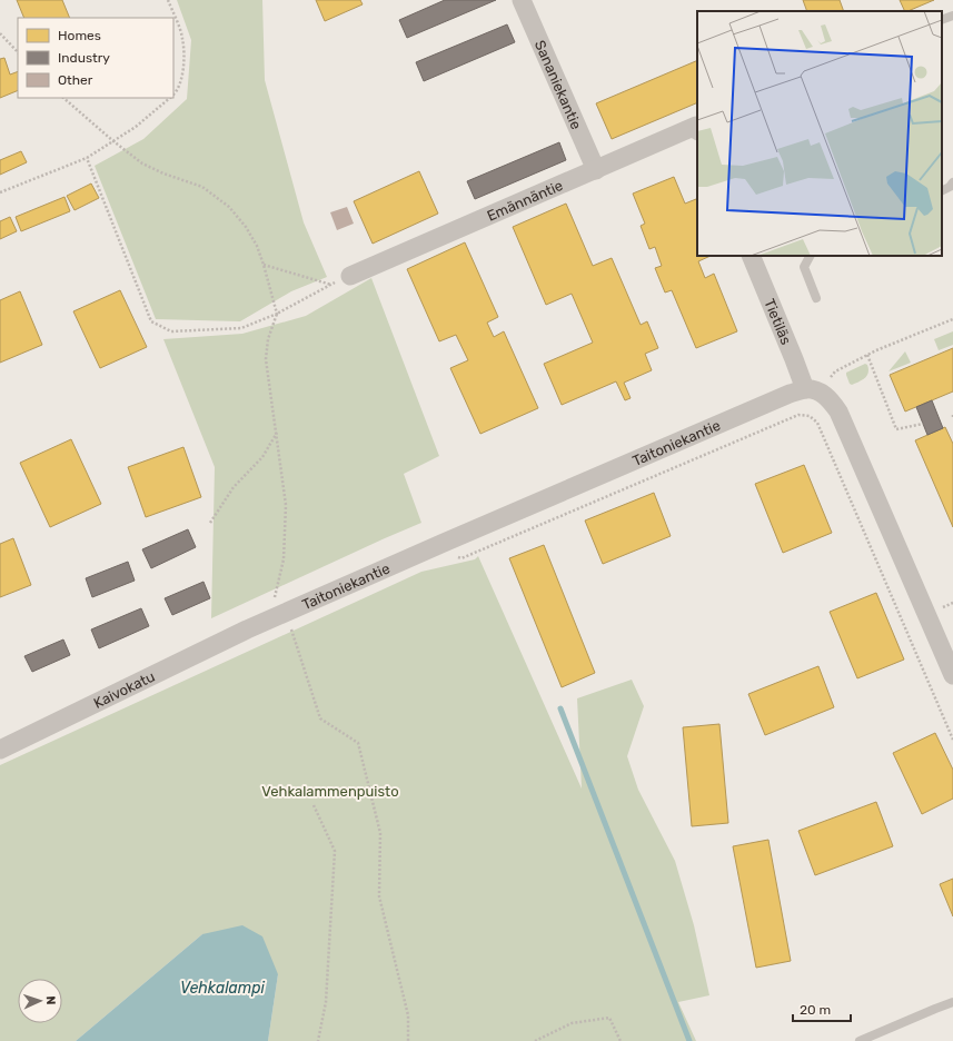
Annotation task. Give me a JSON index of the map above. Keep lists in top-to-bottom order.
{
  "streets": {
    "street": [
      "Sananiekantie",
      "Emännäntie",
      "Tietiläs",
      "Taitoniekantie",
      "Kaivokatu"
    ]
  },
  "crossings": [
    ["Sananiekantie", "Emännäntie"],
    ["Tietiläs", "Taitoniekantie"],
    ["Taitoniekantie", "Kaivokatu"]
  ],
  "water": ["Vehkalampi"],
  "parks": ["Vehkalammenpuisto"],
  "legend": ["Homes", "Industry", "Other"],
  "scale_bar": "20 m",
  "north": "right"
}
